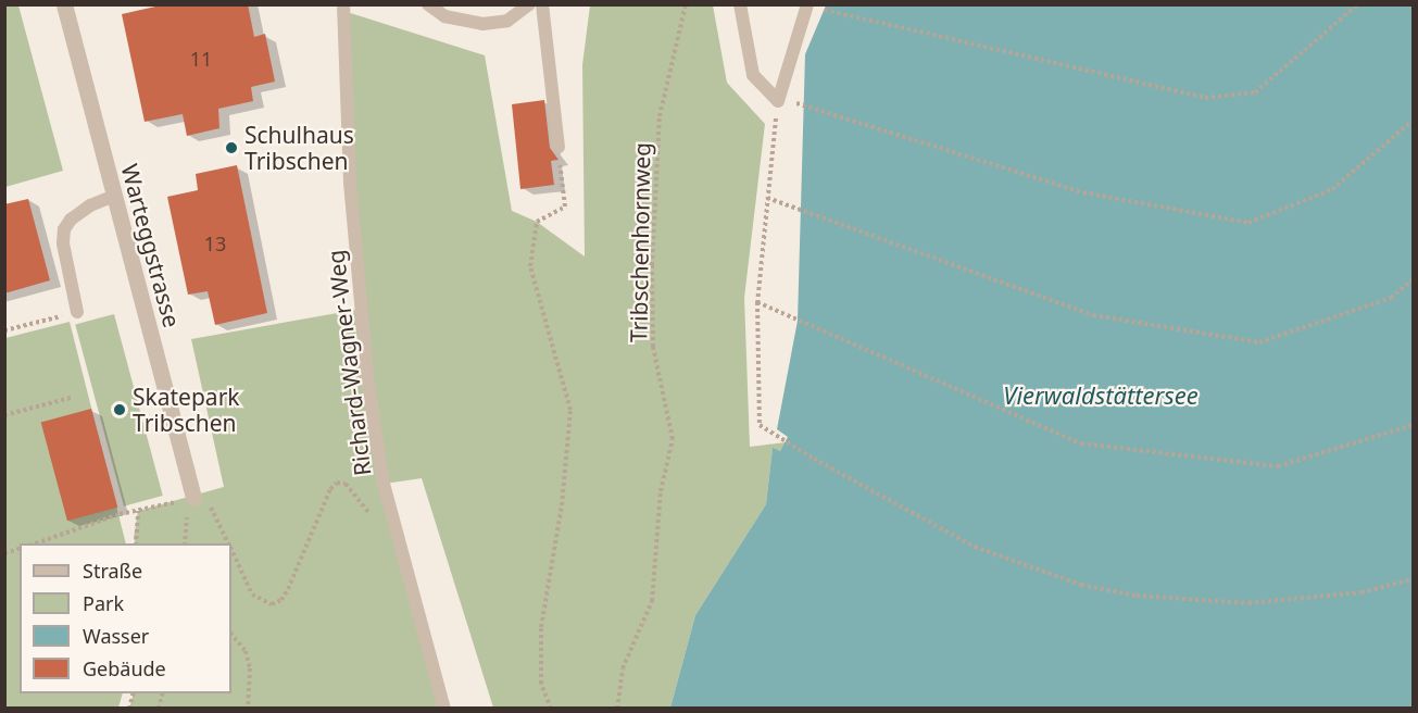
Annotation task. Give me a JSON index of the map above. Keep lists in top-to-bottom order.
{
  "streets": {
    "street": ["Warteggstrasse"],
    "lane": ["Richard-Wagner-Weg"],
    "path": ["Tribschenhornweg"]
  },
  "water": ["Vierwaldstättersee"],
  "places": ["Schulhaus Tribschen", "Skatepark Tribschen"],
  "house_numbers": ["11", "13"],
  "legend": [
    "Straße",
    "Park",
    "Wasser",
    "Gebäude"
  ]
}
